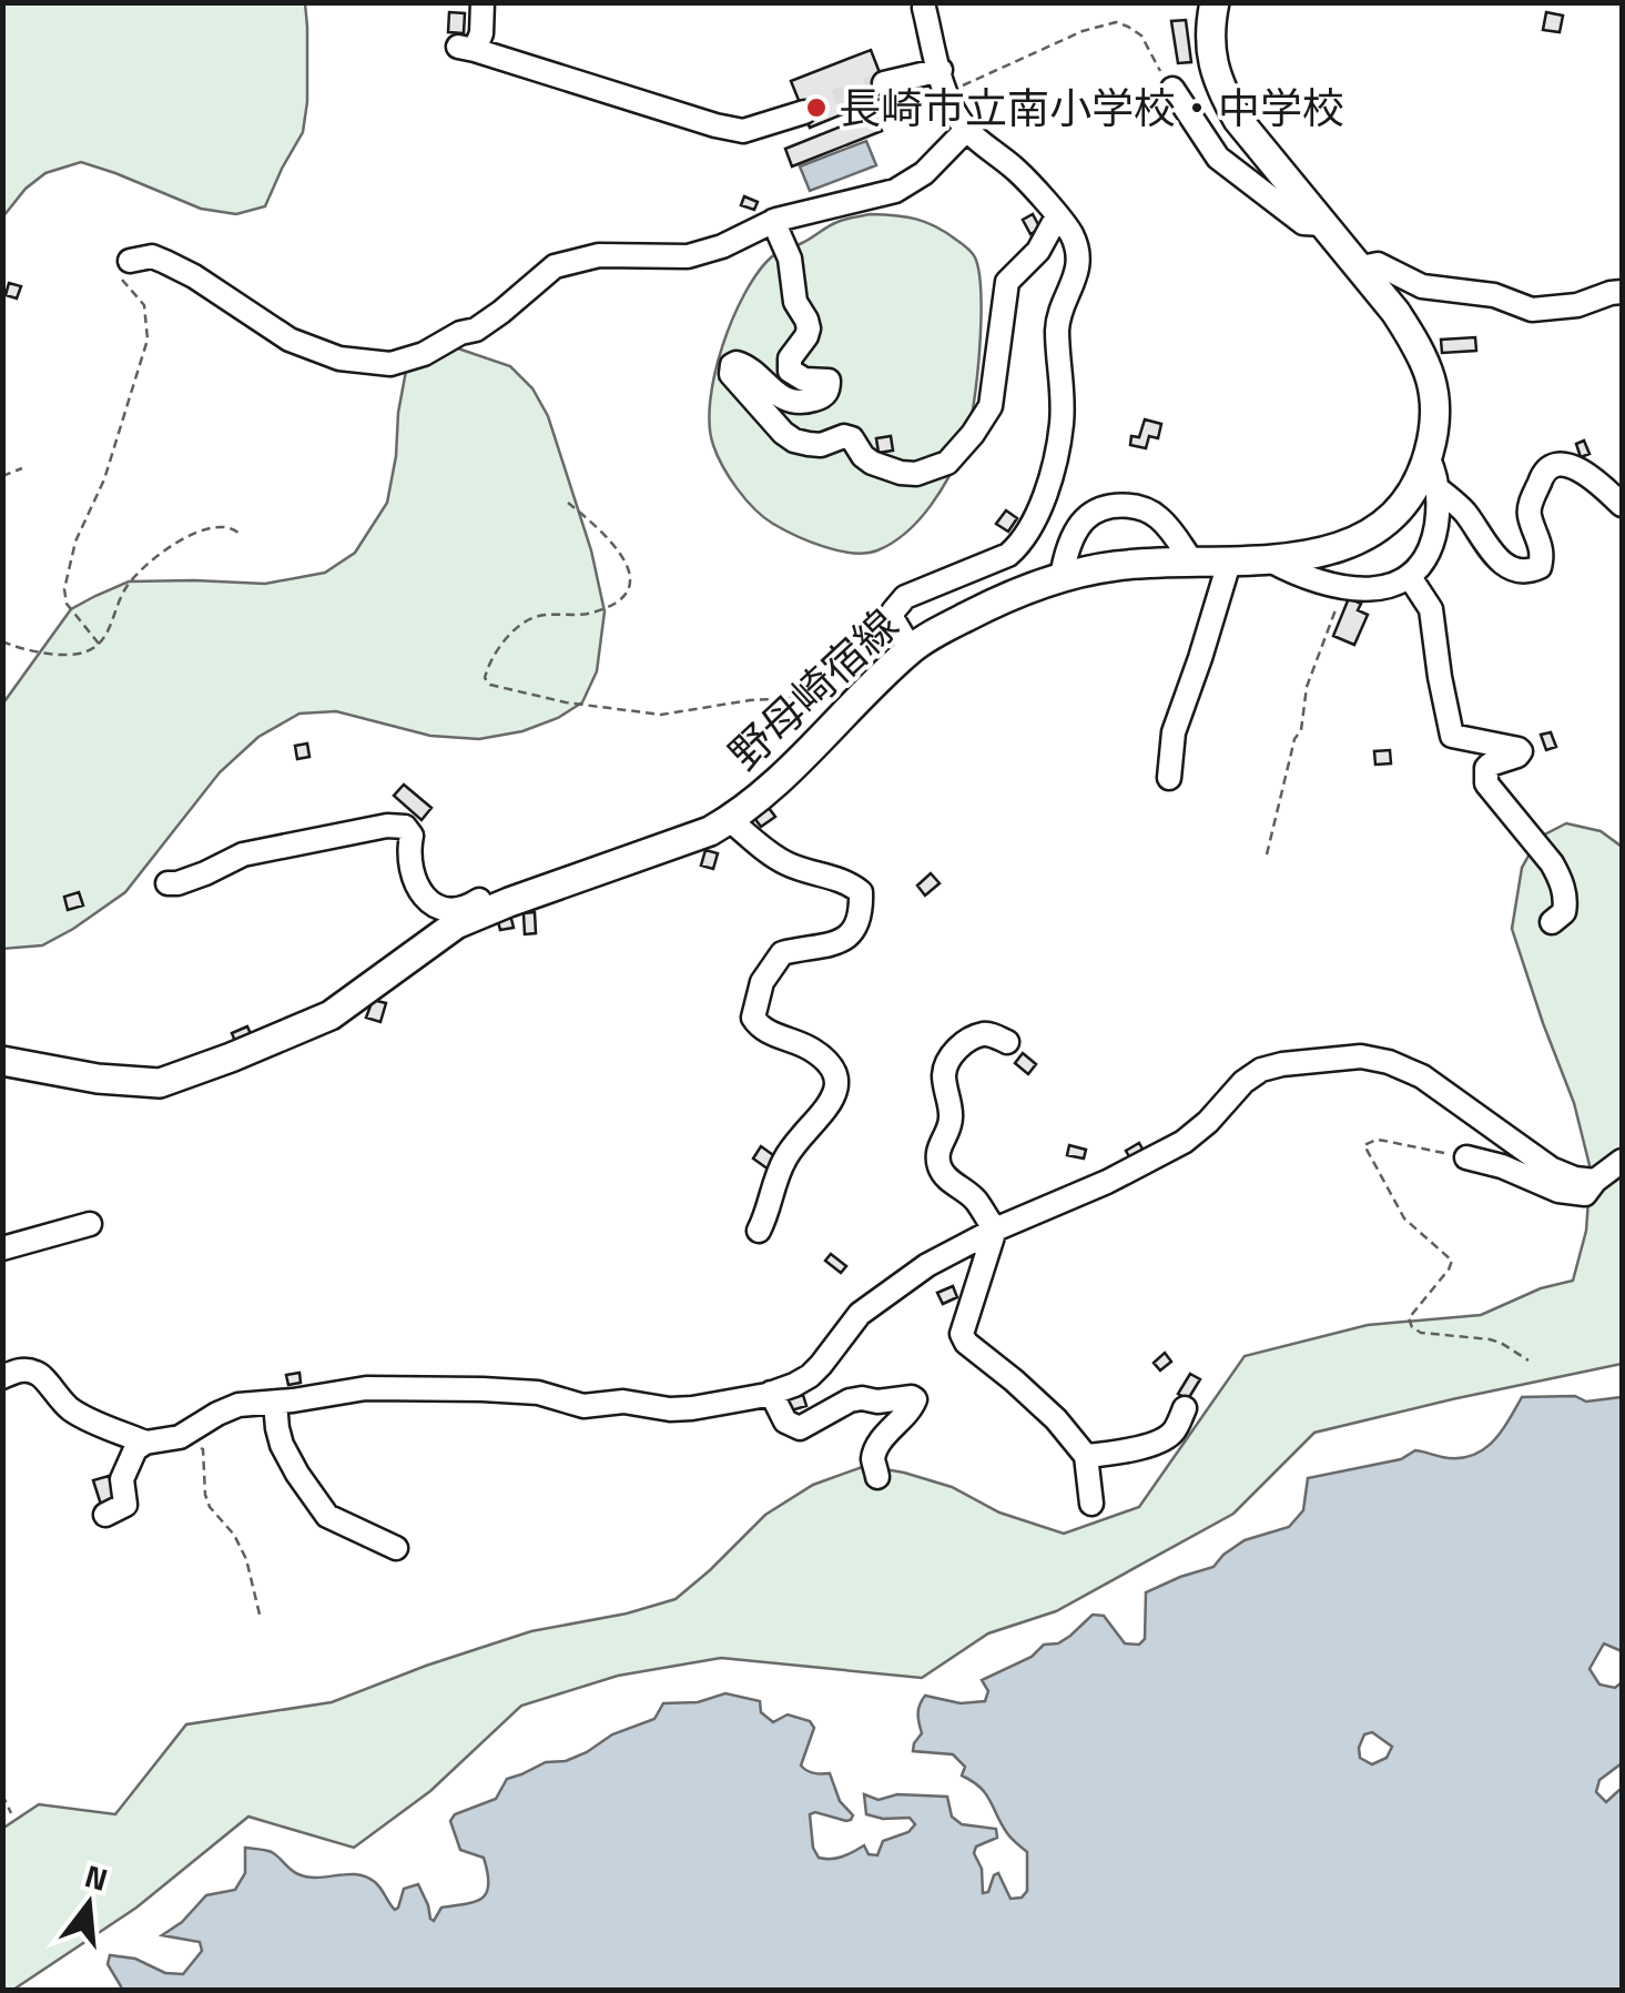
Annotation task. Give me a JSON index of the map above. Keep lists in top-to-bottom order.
{
  "streets": {
    "main road": ["野母崎宿線"]
  },
  "places": ["長崎市立南小学校・中学校"],
  "north": "top"
}
